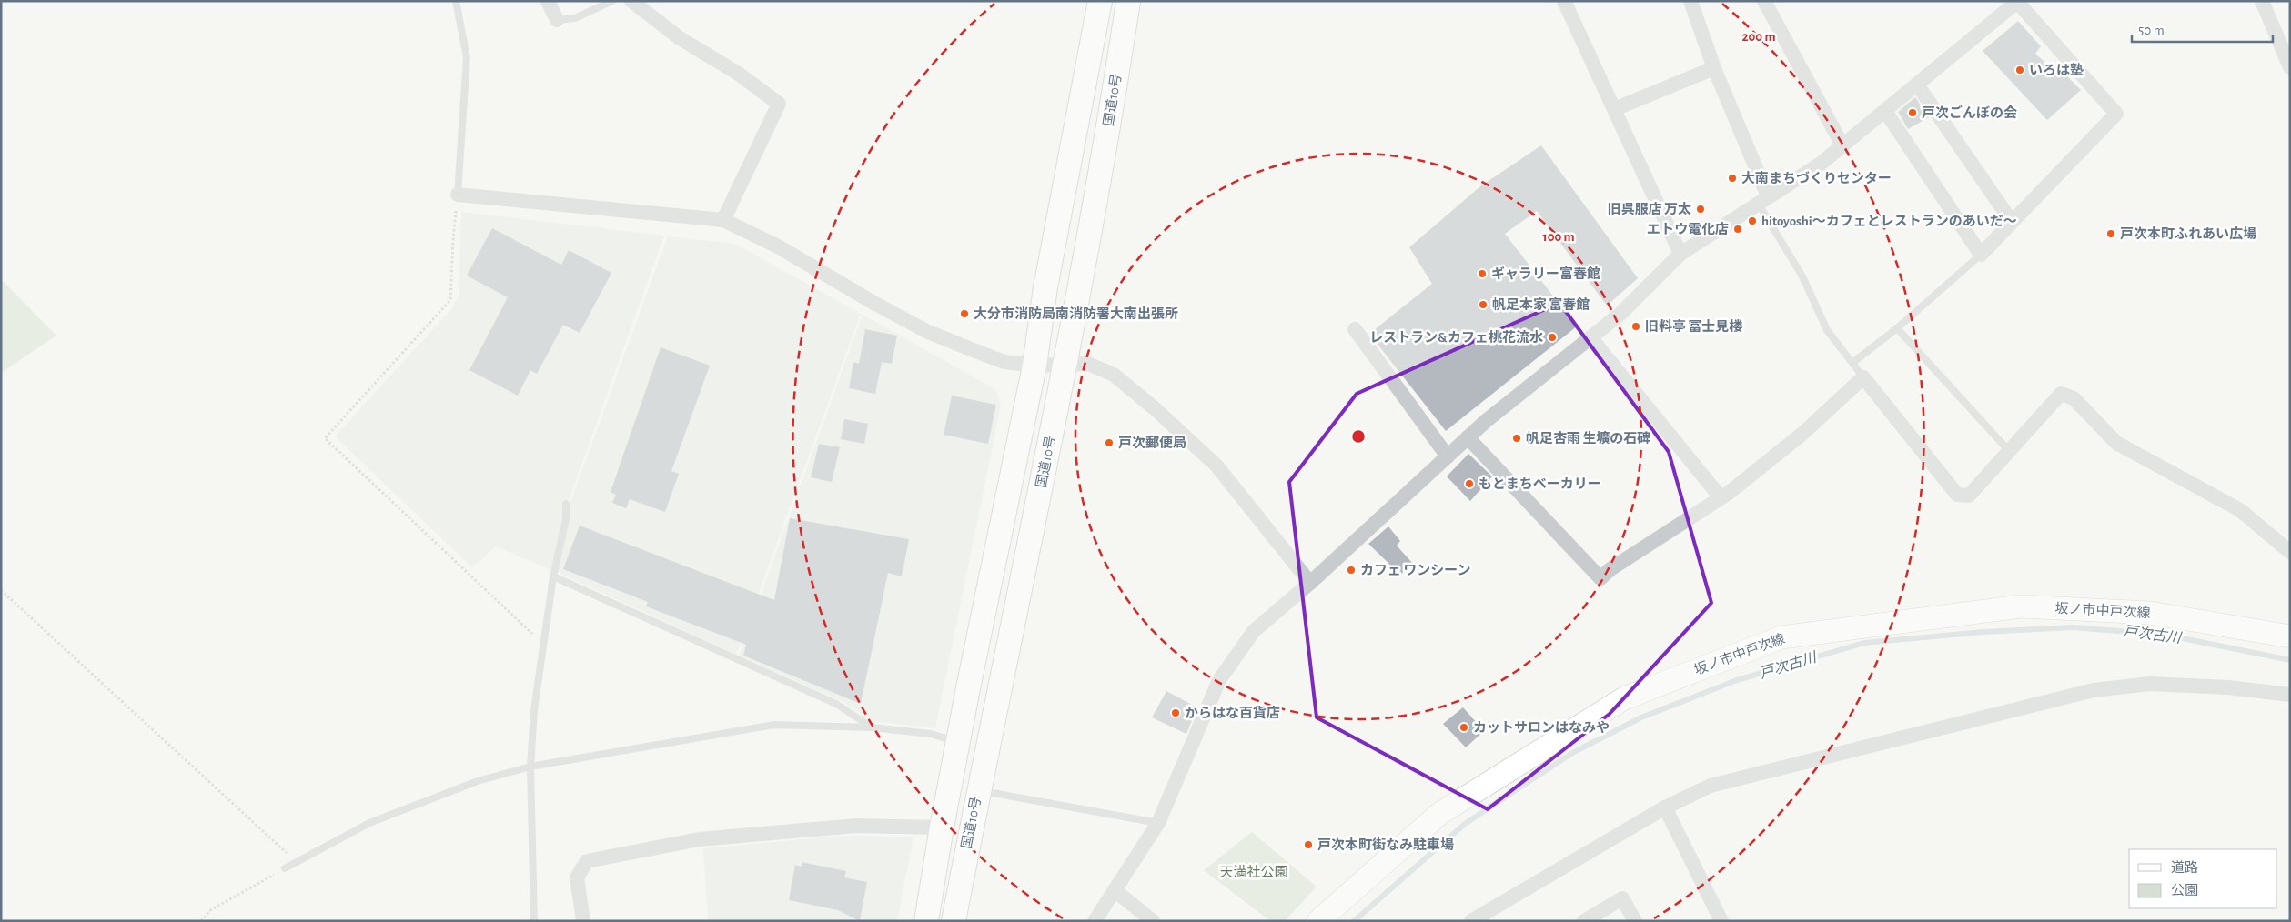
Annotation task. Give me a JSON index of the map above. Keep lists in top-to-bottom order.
{
  "streets": {
    "highway": ["国道10号"],
    "main road": ["坂ノ市中戸次線"]
  },
  "water": ["戸次古川"],
  "parks": ["天満社公園"],
  "places": [
    "いろは塾",
    "戸次ごんぼの会",
    "大南まちづくりセンター",
    "旧呉服店 万太",
    "hitoyoshi～カフェとレストランのあいだ～",
    "エトウ電化店",
    "戸次本町ふれあい広場",
    "ギャラリー富春館",
    "帆足本家 富春館",
    "大分市消防局南消防署大南出張所",
    "旧料亭 冨士見楼",
    "レストラン&カフェ桃花流水",
    "帆足杏雨 生壙の石碑",
    "戸次郵便局",
    "もとまちベーカリー",
    "カフェ ワンシーン",
    "からはな百貨店",
    "カットサロンはなみや",
    "戸次本町街なみ駐車場"
  ],
  "legend": ["道路", "公園"],
  "scale_bar": "50 m",
  "rings": ["200 m", "100 m"]
}
